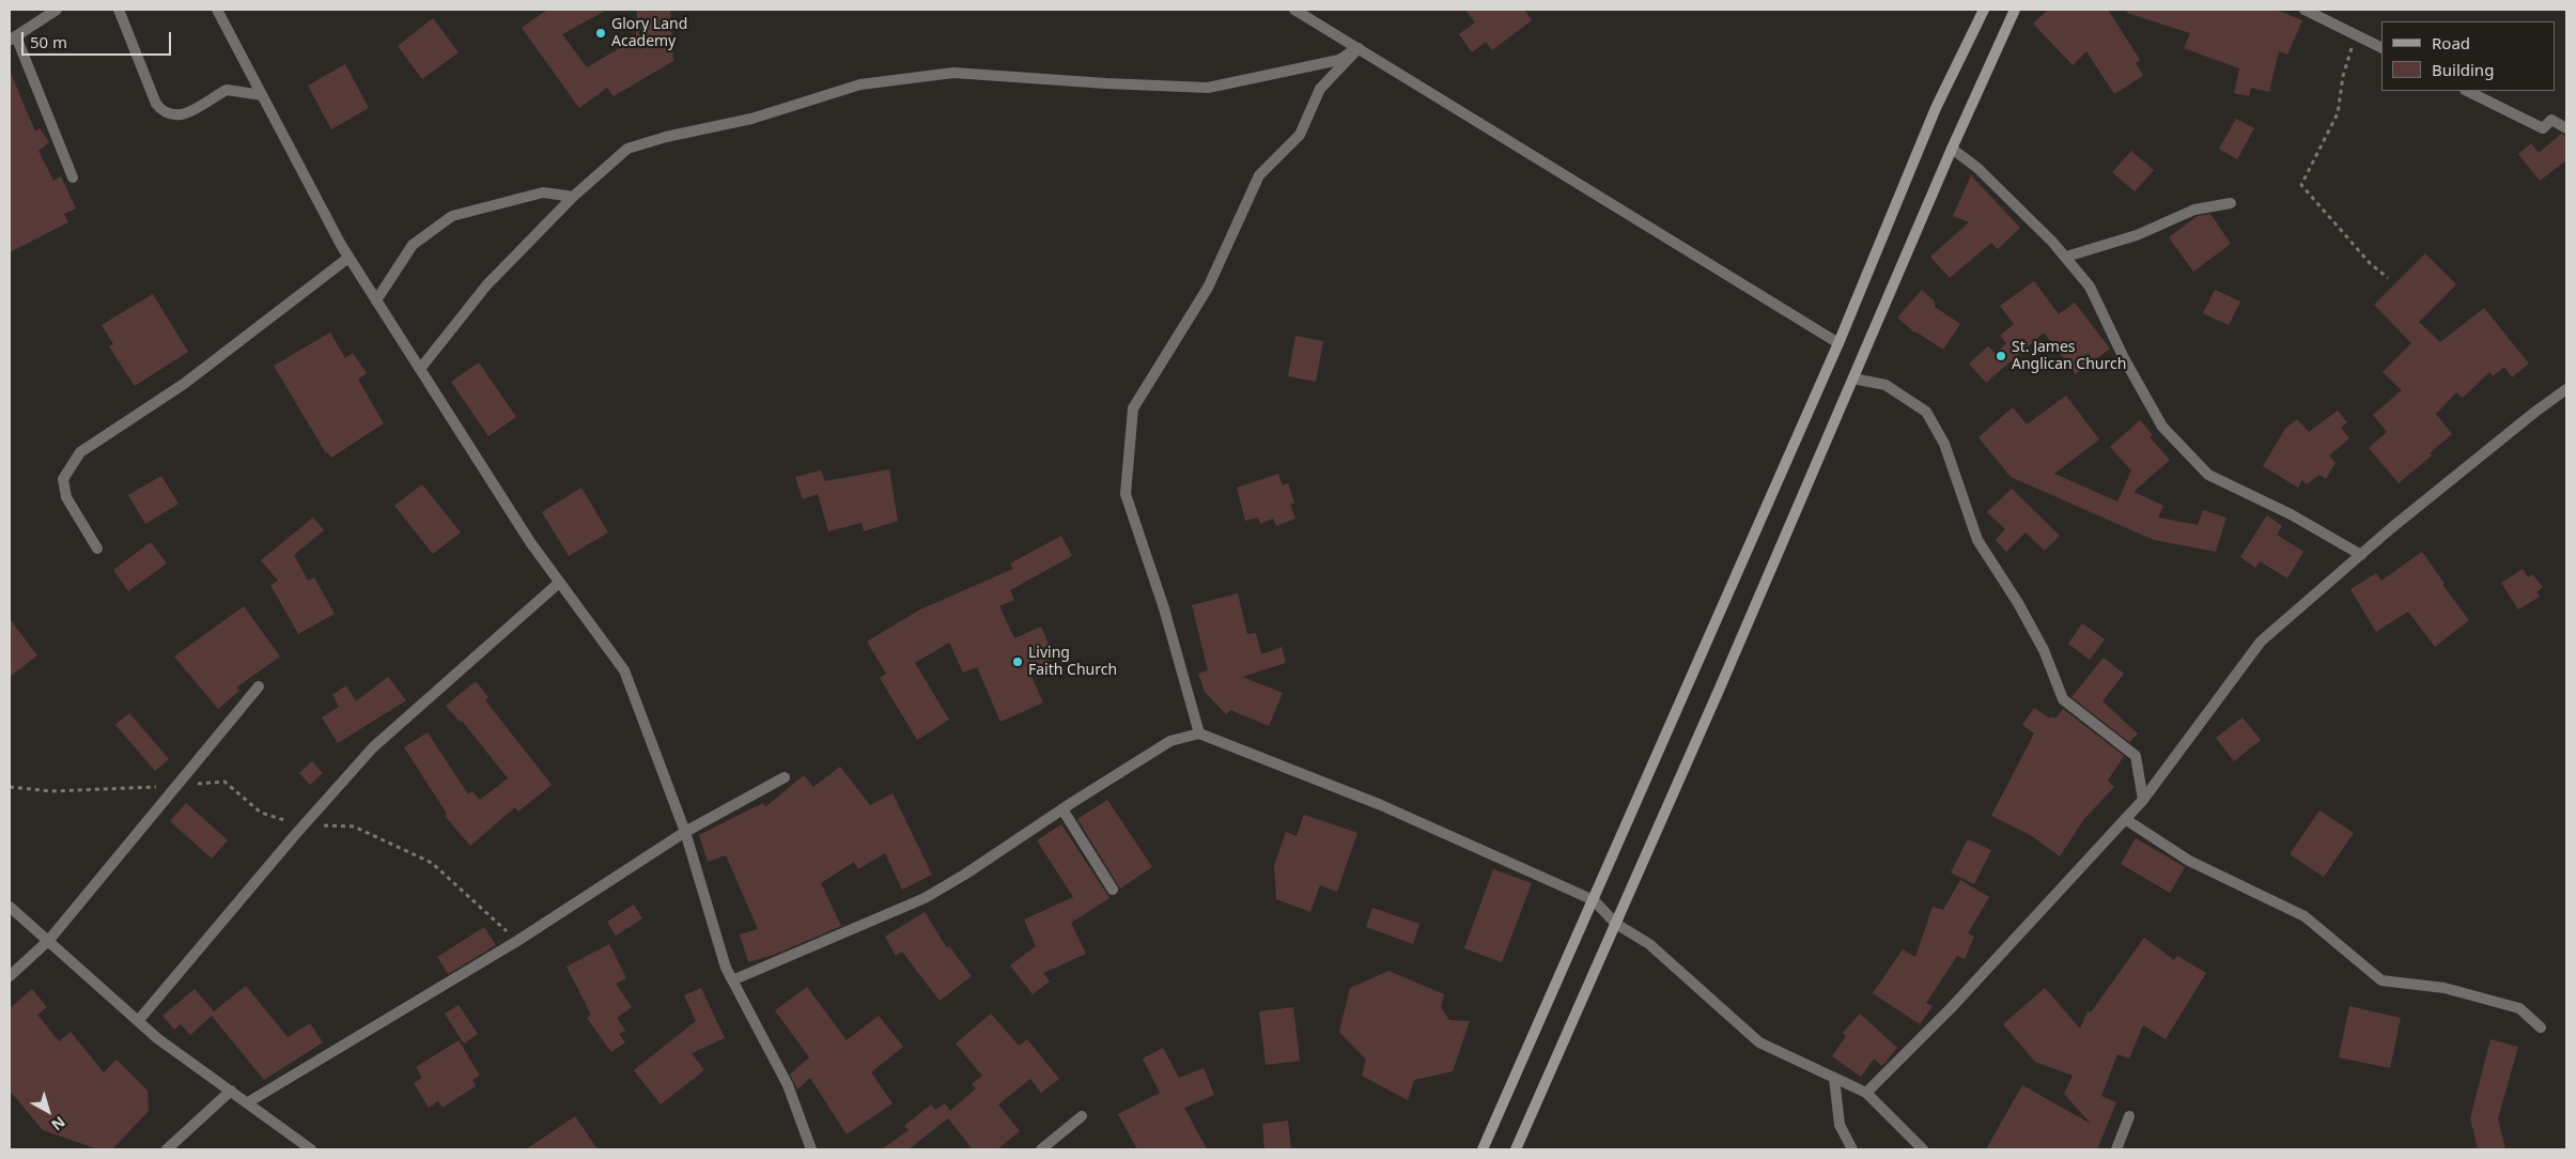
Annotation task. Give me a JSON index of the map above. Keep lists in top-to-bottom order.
{
  "places": ["Glory Land Academy", "St. James Anglican Church", "Living Faith Church"],
  "legend": ["Road", "Building"],
  "scale_bar": "50 m",
  "north": "bottom right"
}
